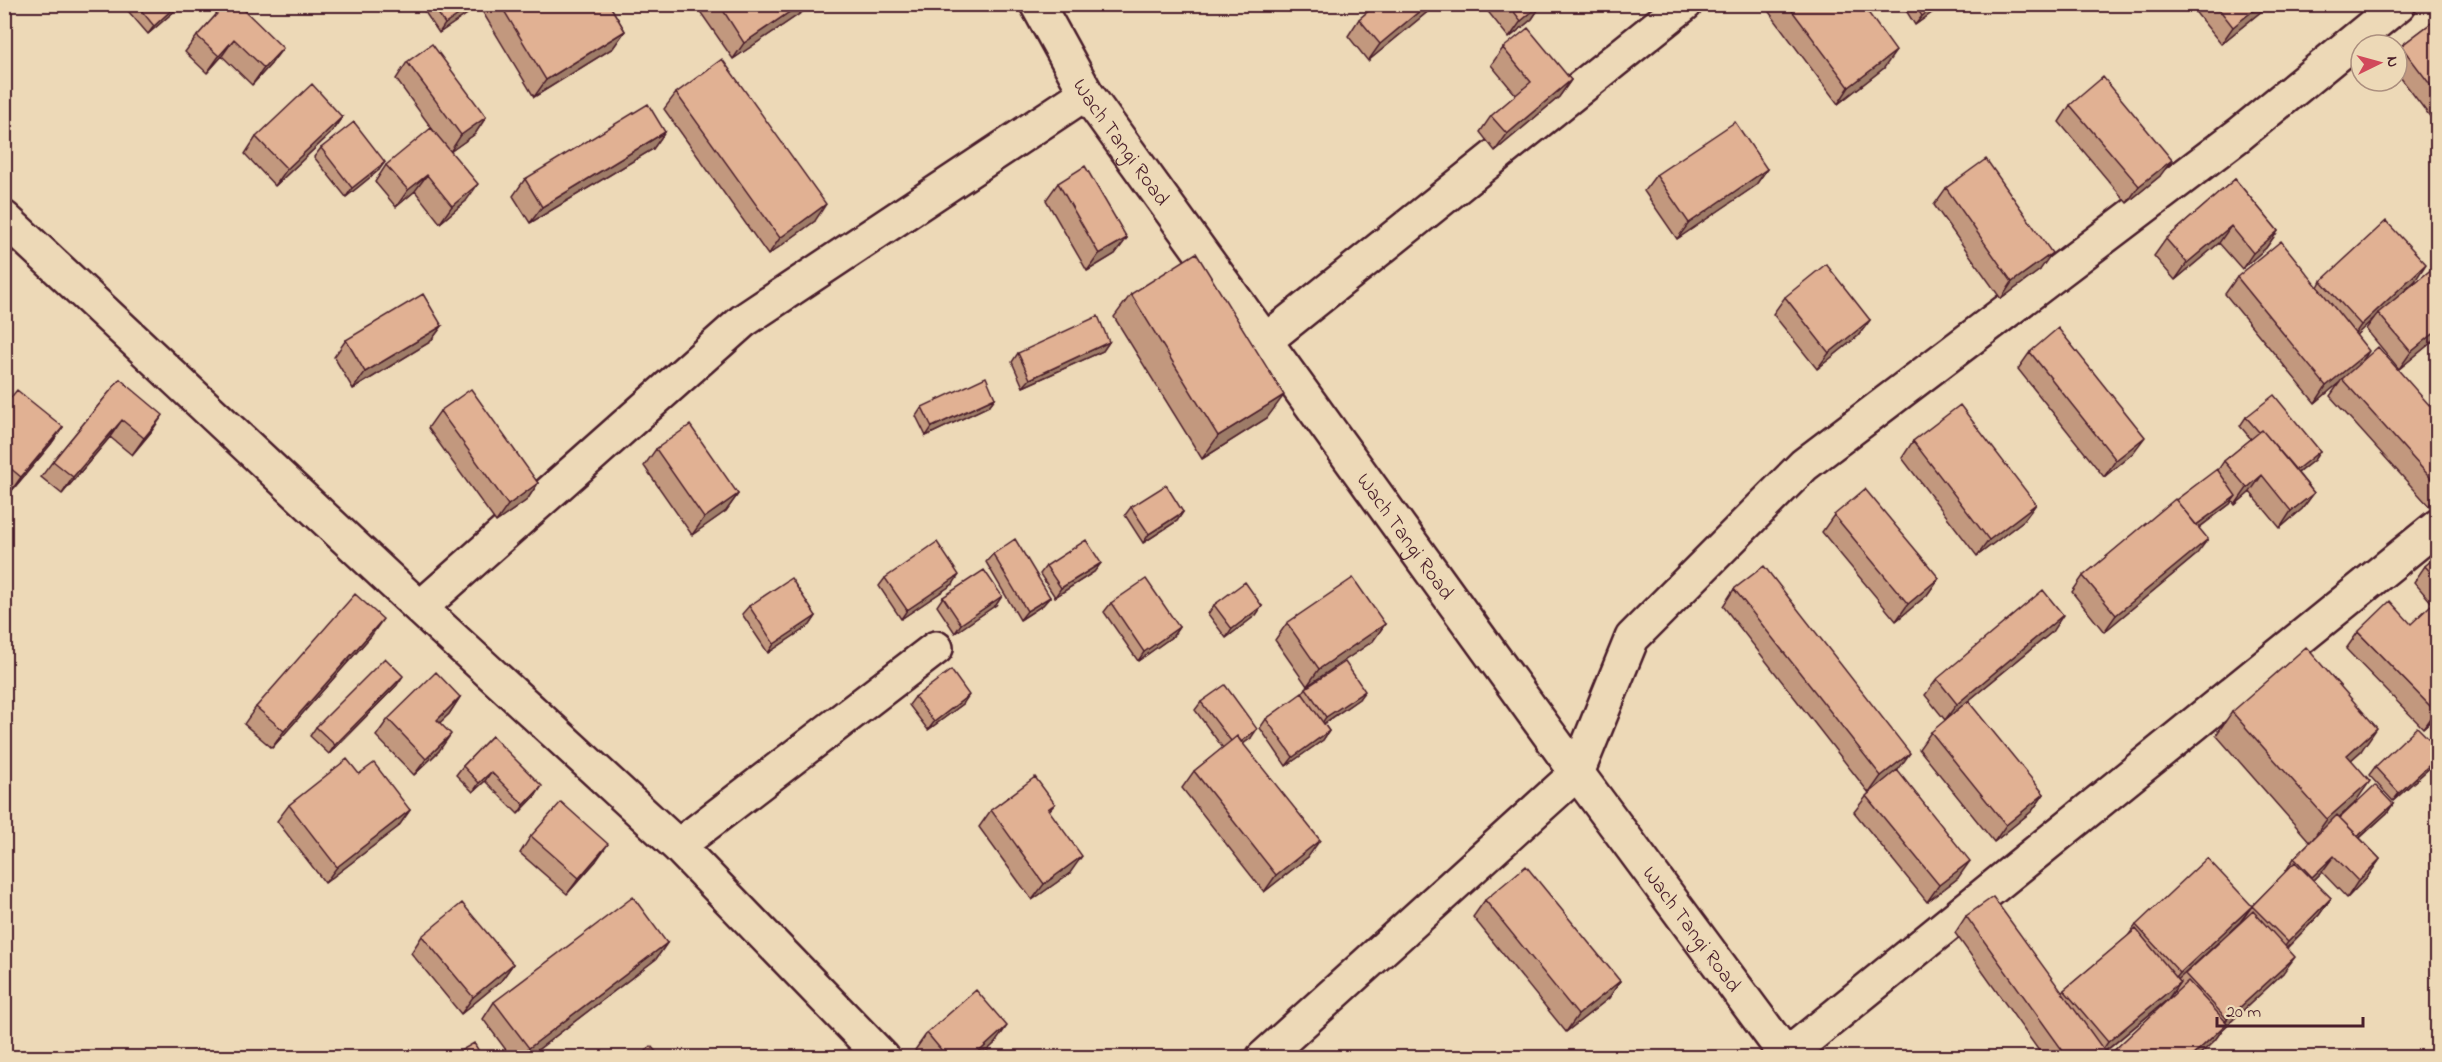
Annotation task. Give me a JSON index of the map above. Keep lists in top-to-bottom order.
{
  "streets": {
    "street": ["Wach Tangi Road"]
  },
  "scale_bar": "20 m",
  "north": "right"
}
